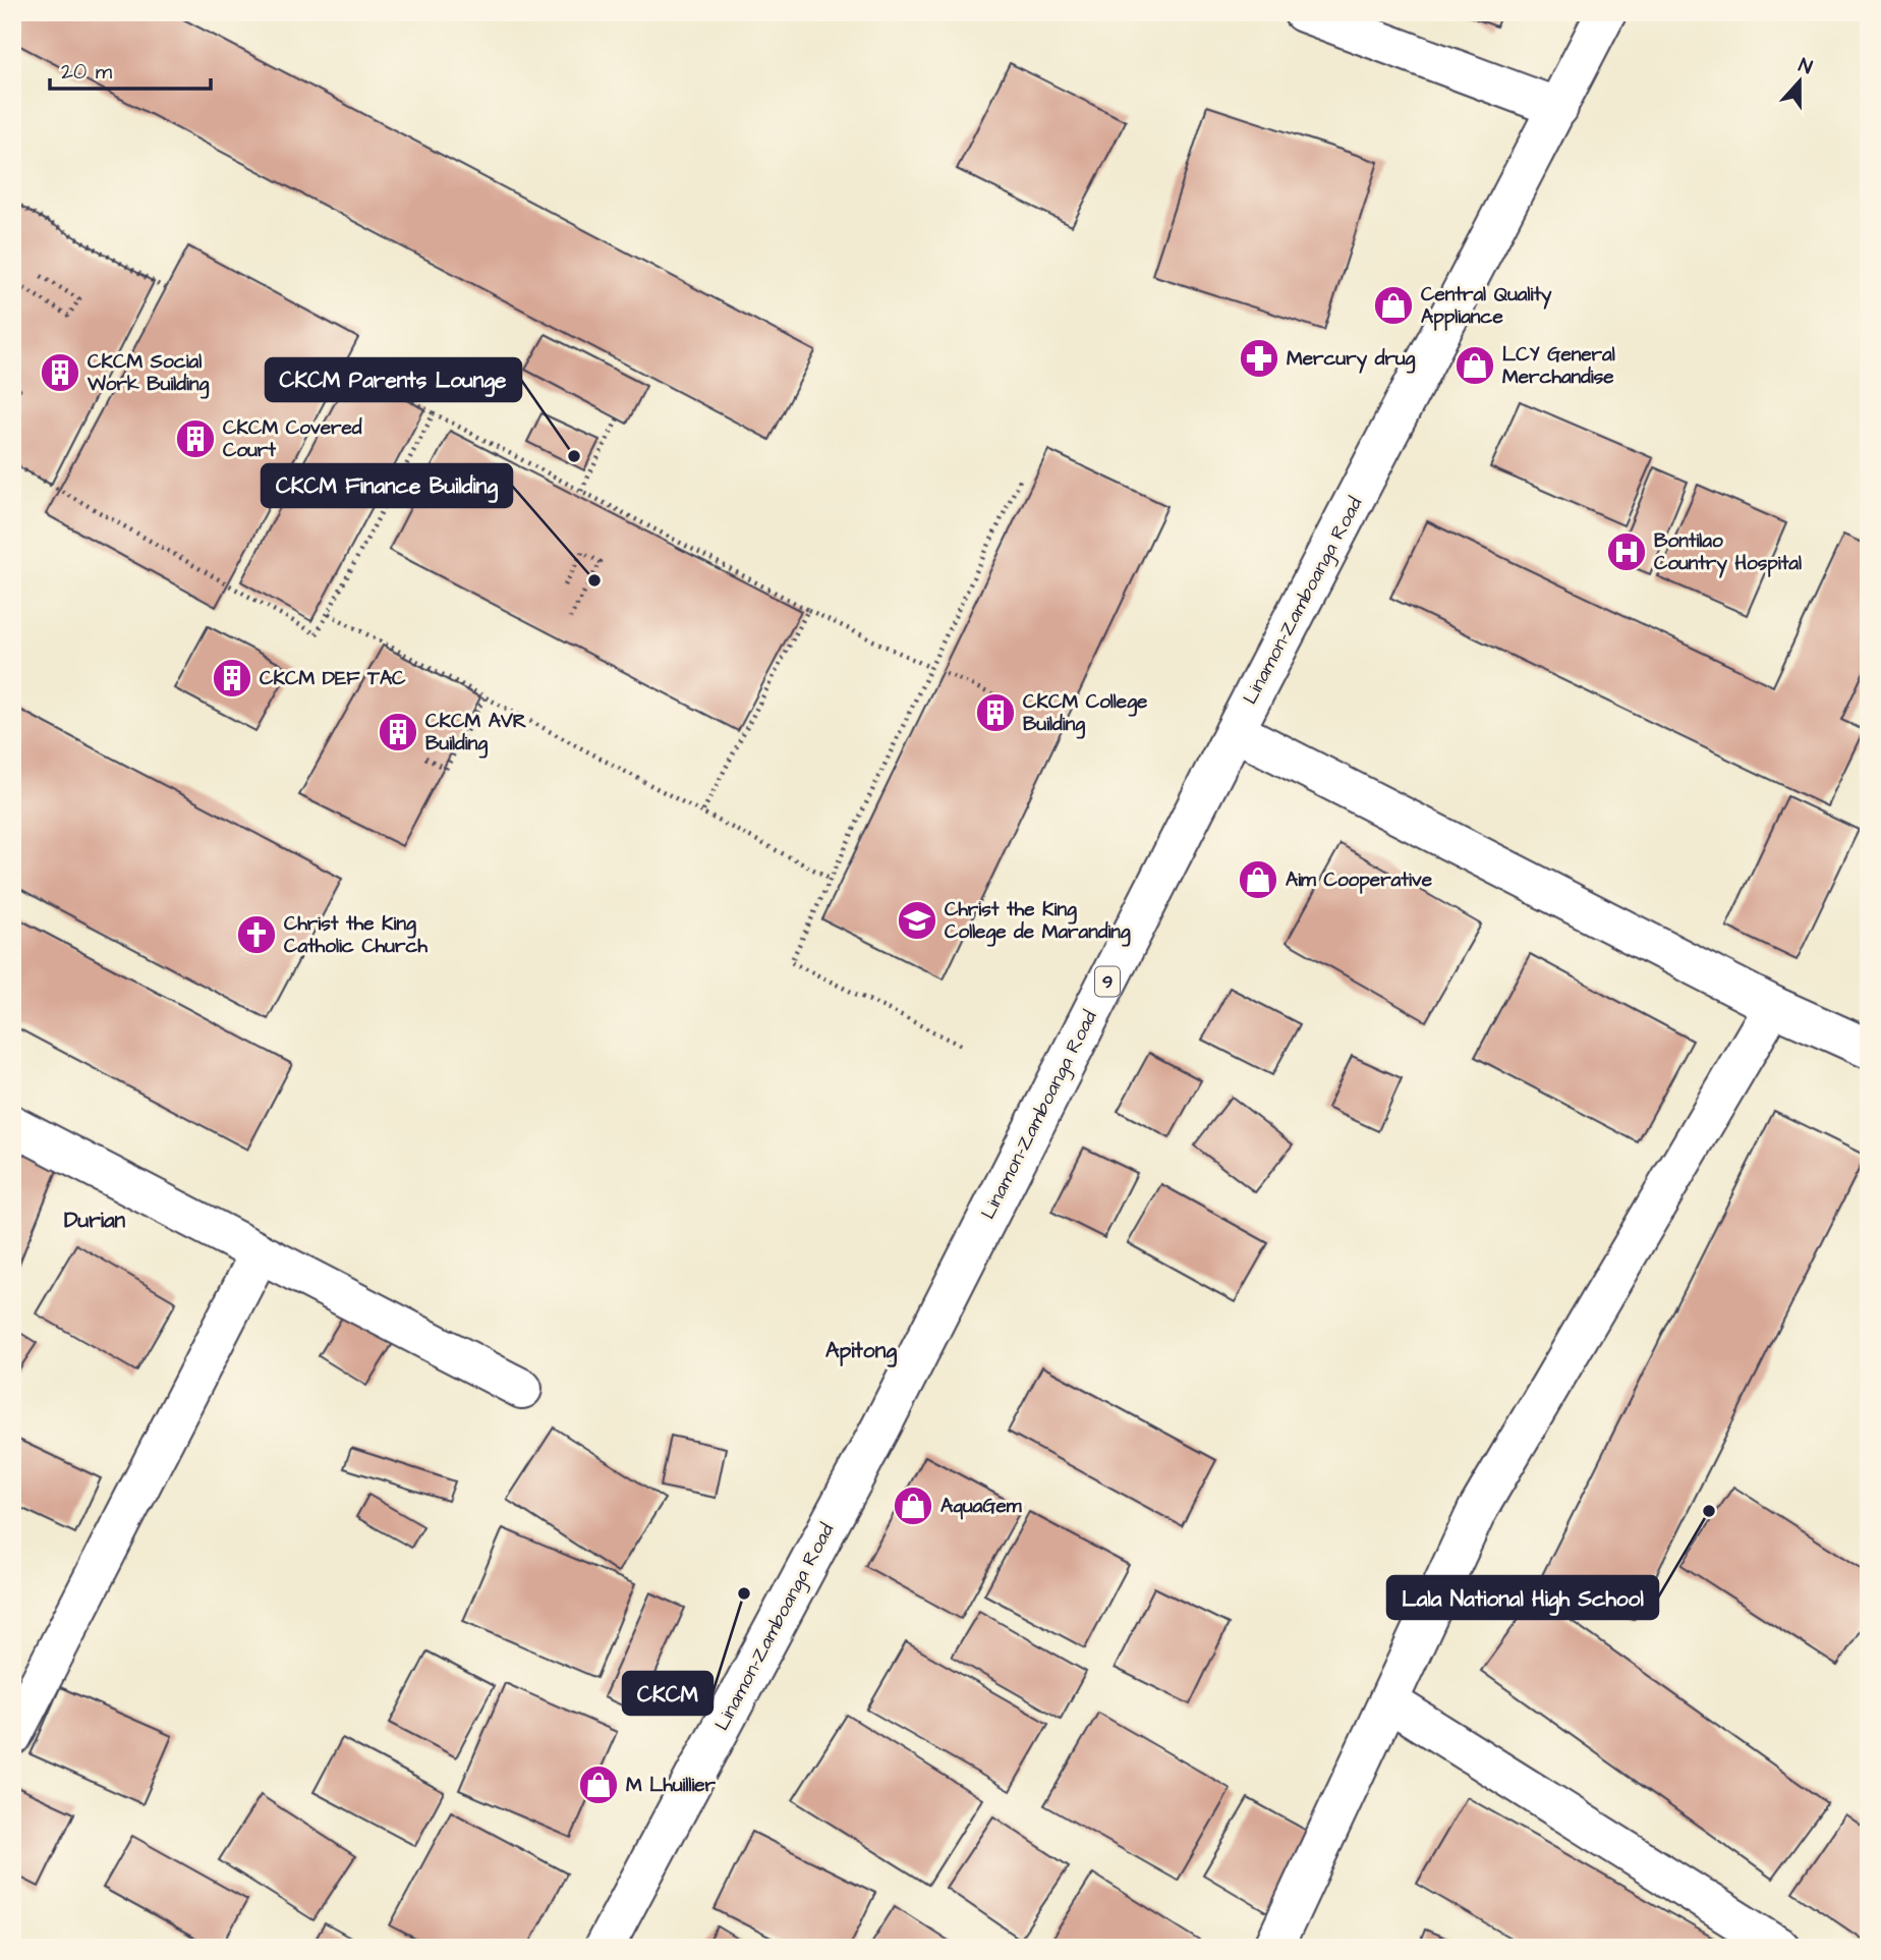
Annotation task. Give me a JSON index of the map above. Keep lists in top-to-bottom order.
{
  "streets": {
    "main road": ["Linamon-Zamboanga Road", "9"]
  },
  "districts": ["Durian", "Apitong"],
  "places": {
    "shop": [
      "Central Quality Appliance",
      "LCY General Merchandise",
      "Aim Cooperative",
      "AquaGem",
      "M Lhuillier"
    ],
    "pharmacy": ["Mercury drug"],
    "building": [
      "CKCM Social Work Building",
      "CKCM Covered Court",
      "CKCM DEF TAC",
      "CKCM College Building",
      "CKCM AVR Building"
    ],
    "other": [
      "CKCM Parents Lounge",
      "CKCM Finance Building",
      "Lala National High School",
      "CKCM"
    ],
    "hospital": ["Bontilao Country Hospital"],
    "school or university": ["Christ the King College de Maranding"],
    "church": ["Christ the King Catholic Church"]
  },
  "scale_bar": "20 m",
  "north": "top"
}
